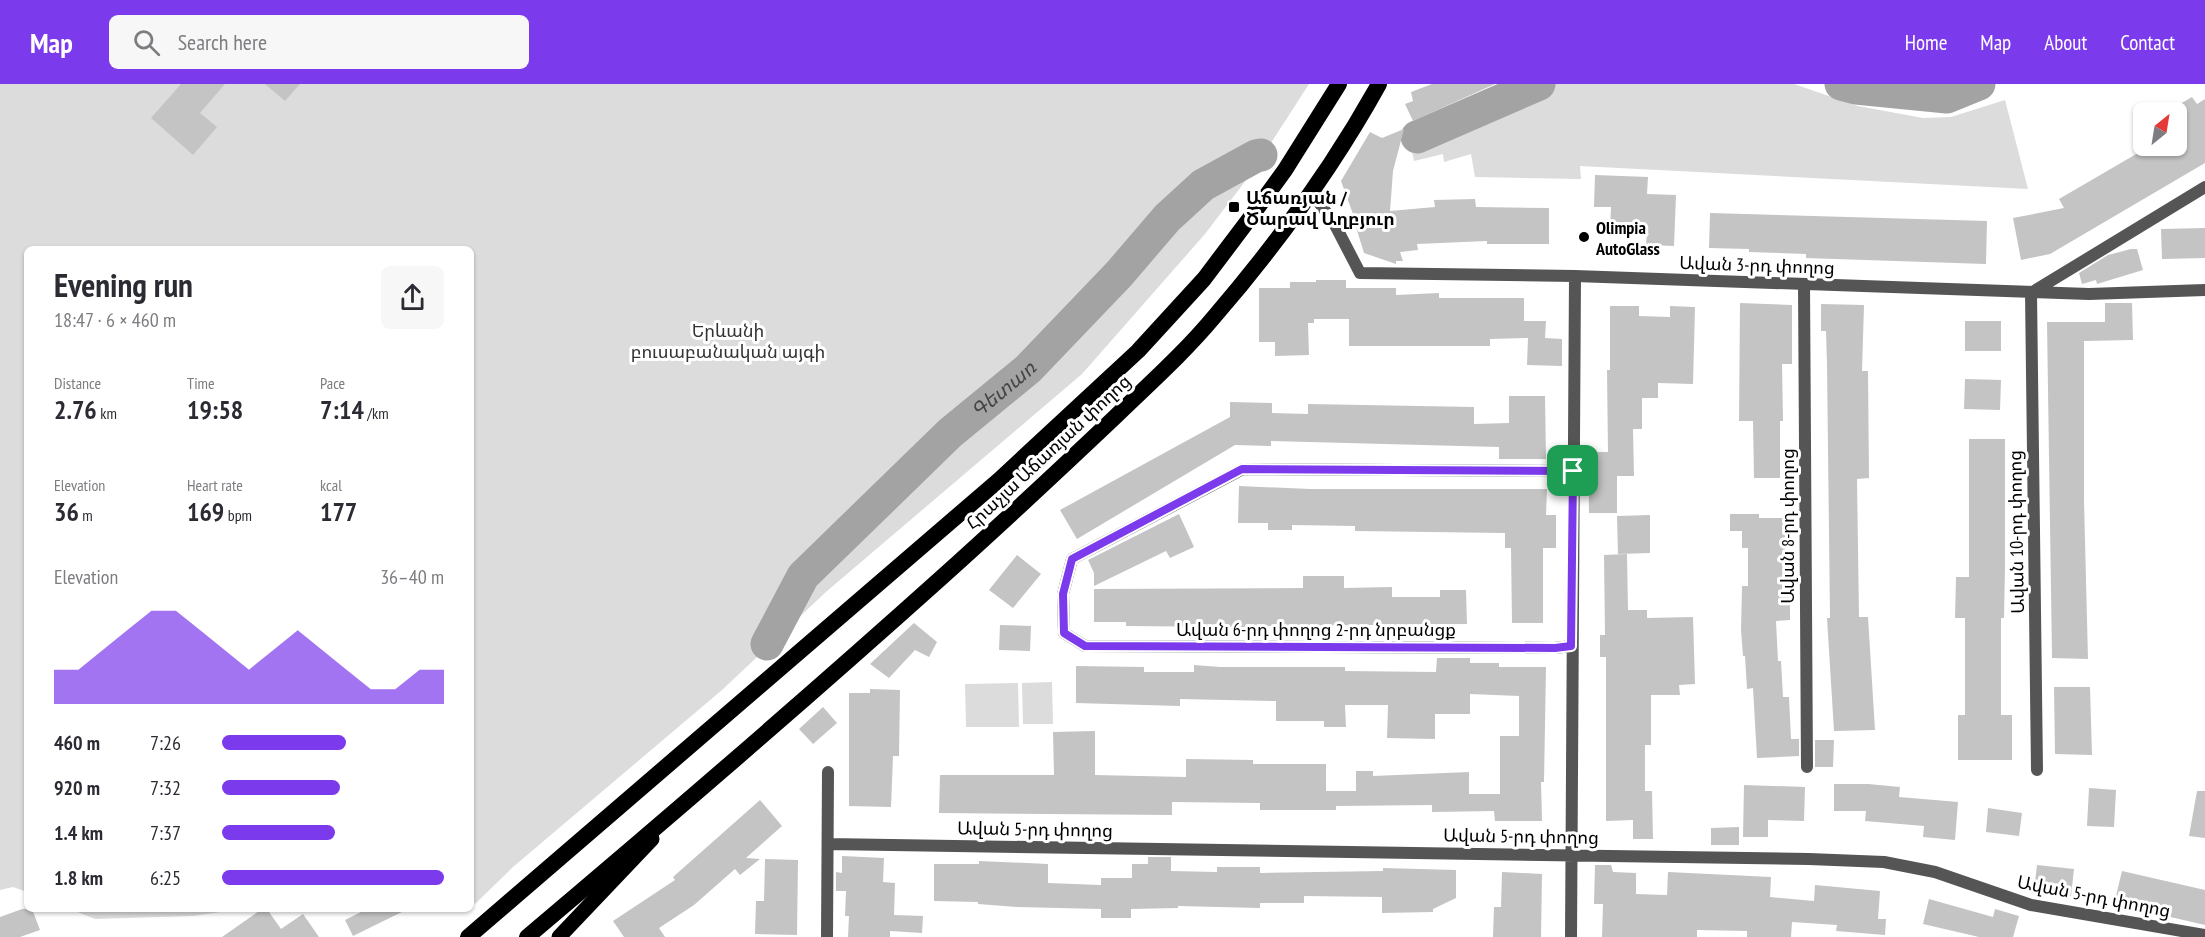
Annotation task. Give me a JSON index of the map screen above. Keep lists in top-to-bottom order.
{
  "streets": {
    "highway": ["Հրաչյա Աճառյան փողոց"],
    "street": [
      "Ավան 3-րդ փողոց",
      "Ավան 8-րդ փողոց",
      "Ավան 10-րդ փողոց",
      "Ավան 6-րդ փողոց 2-րդ նրբանցք",
      "Ավան 5-րդ փողոց"
    ]
  },
  "crossings": [
    ["Ավան 3-րդ փողոց", "Հրաչյա Աճառյան փողոց"],
    ["Ավան 3-րդ փողոց", "Ավան 8-րդ փողոց"],
    ["Ավան 3-րդ փողոց", "Ավան 10-րդ փողոց"]
  ],
  "water": ["Գետառ"],
  "parks": ["Երևանի բուսաբանական այգի"],
  "places": {
    "transit": ["Աճառյան / Ծարավ Աղբյուր"],
    "other": ["Olimpia AutoGlass"]
  },
  "north": "top right",
  "page": {
    "header": "Map",
    "search": "Search here",
    "nav": [
      "Home",
      "Map",
      "About",
      "Contact"
    ],
    "heading": ["Evening run", "18:47 · 6 × 460 m"],
    "stats": [
      ["Distance", "2.76 km"],
      ["Time", "19:58"],
      ["Pace", "7:14 /km"],
      ["Elevation", "36 m"],
      ["Heart rate", "169 bpm"],
      ["kcal", "177"]
    ],
    "chart": ["Elevation", "36–40 m"],
    "list": [
      {
        "name": "460 m",
        "note": "7:26"
      },
      {
        "name": "920 m",
        "note": "7:32"
      },
      {
        "name": "1.4 km",
        "note": "7:37"
      },
      {
        "name": "1.8 km",
        "note": "6:25"
      }
    ]
  }
}
